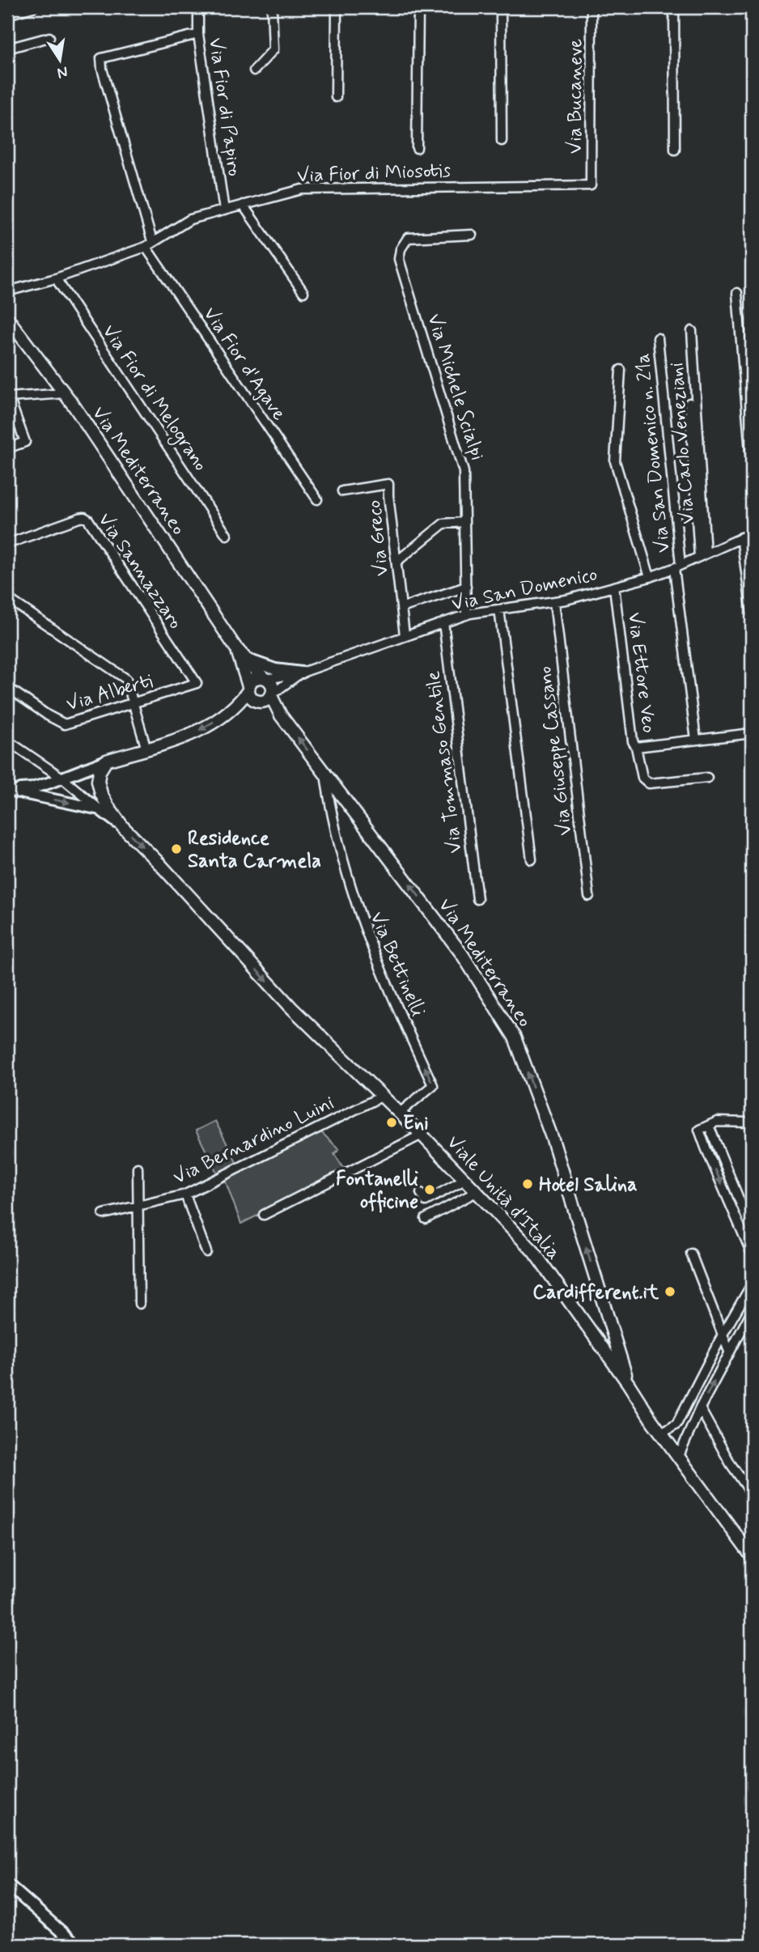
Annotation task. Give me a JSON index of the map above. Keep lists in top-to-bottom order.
{
  "streets": {
    "main road": ["Via Mediterraneo", "Viale Unità d'Italia"],
    "street": [
      "Via Bucaneve",
      "Via Fior di Papiro",
      "Via Fior di Miosotis",
      "Via Fior d'Agave",
      "Via Michele Scialpi",
      "Via Fior di Melograno",
      "Via Carlo Veneziani",
      "Via San Domenico n. 21a",
      "Via Greco",
      "Via Sannazzaro",
      "Via San Domenico",
      "Via Ettore Veo",
      "Via Alberti",
      "Via Giuseppe Cassano",
      "Via Tommaso Gentile",
      "Via Bettinelli",
      "Via Bernardino Luini"
    ]
  },
  "crossings": [
    ["Via Bucaneve", "Via Fior di Miosotis"],
    ["Via Fior di Papiro", "Via Fior di Miosotis"],
    ["Via Fior di Papiro", "Via Fior d'Agave"],
    ["Via Fior di Miosotis", "Via Fior d'Agave"],
    ["Via Fior di Miosotis", "Via Fior di Melograno"],
    ["Via Michele Scialpi", "Via San Domenico"],
    ["Via Carlo Veneziani", "Via San Domenico"],
    ["Via San Domenico n. 21a", "Via San Domenico"],
    ["Via San Domenico n. 21a", "Via Ettore Veo"],
    ["Via Mediterraneo", "Via San Domenico"],
    ["Via Mediterraneo", "Via Bettinelli"],
    ["Via Mediterraneo", "Viale Unità d'Italia"],
    ["Via Greco", "Via San Domenico"],
    ["Via Sannazzaro", "Via Alberti"],
    ["Via San Domenico", "Via Ettore Veo"],
    ["Via San Domenico", "Via Giuseppe Cassano"],
    ["Via San Domenico", "Via Tommaso Gentile"],
    ["Via Bettinelli", "Viale Unità d'Italia"],
    ["Via Bernardino Luini", "Viale Unità d'Italia"]
  ],
  "one_way": ["Via Mediterraneo", "Via Bettinelli"],
  "places": [
    "Residence Santa Carmela",
    "Eni",
    "Hotel Salina",
    "Fontanelli officine",
    "Cardifferent.it"
  ],
  "north": "bottom"
}
